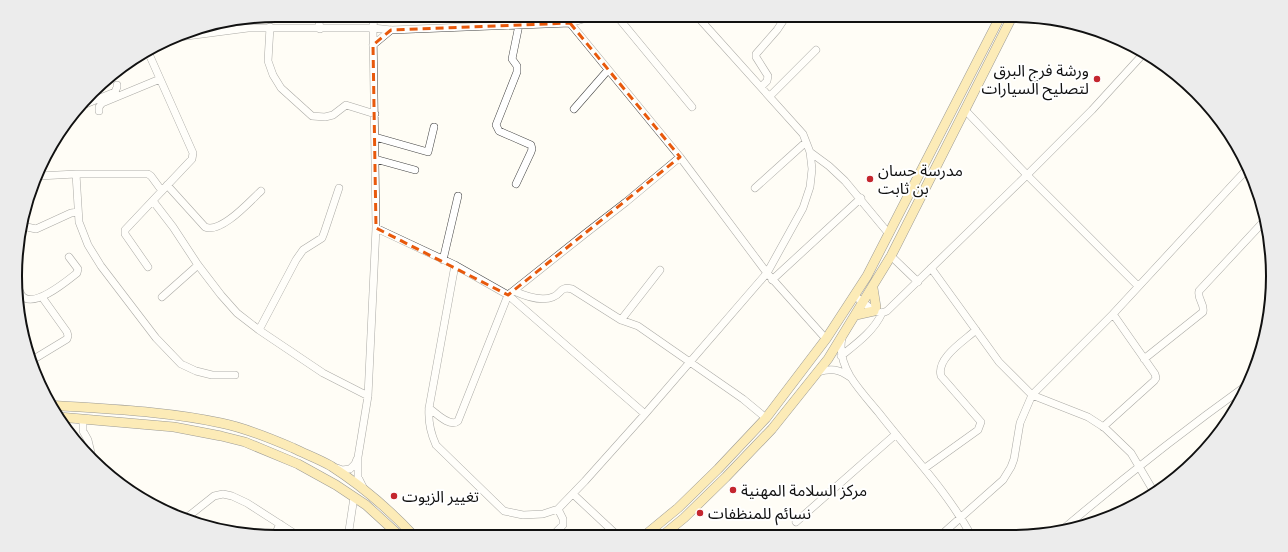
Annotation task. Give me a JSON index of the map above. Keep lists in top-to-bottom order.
{
  "places": [
    "ورشة فرج البرق لتصليح السيارات",
    "مدرسة حسان بن ثابت",
    "مركز السلامة المهنية",
    "تغيير الزيوت",
    "نسائم للمنظفات"
  ]
}
